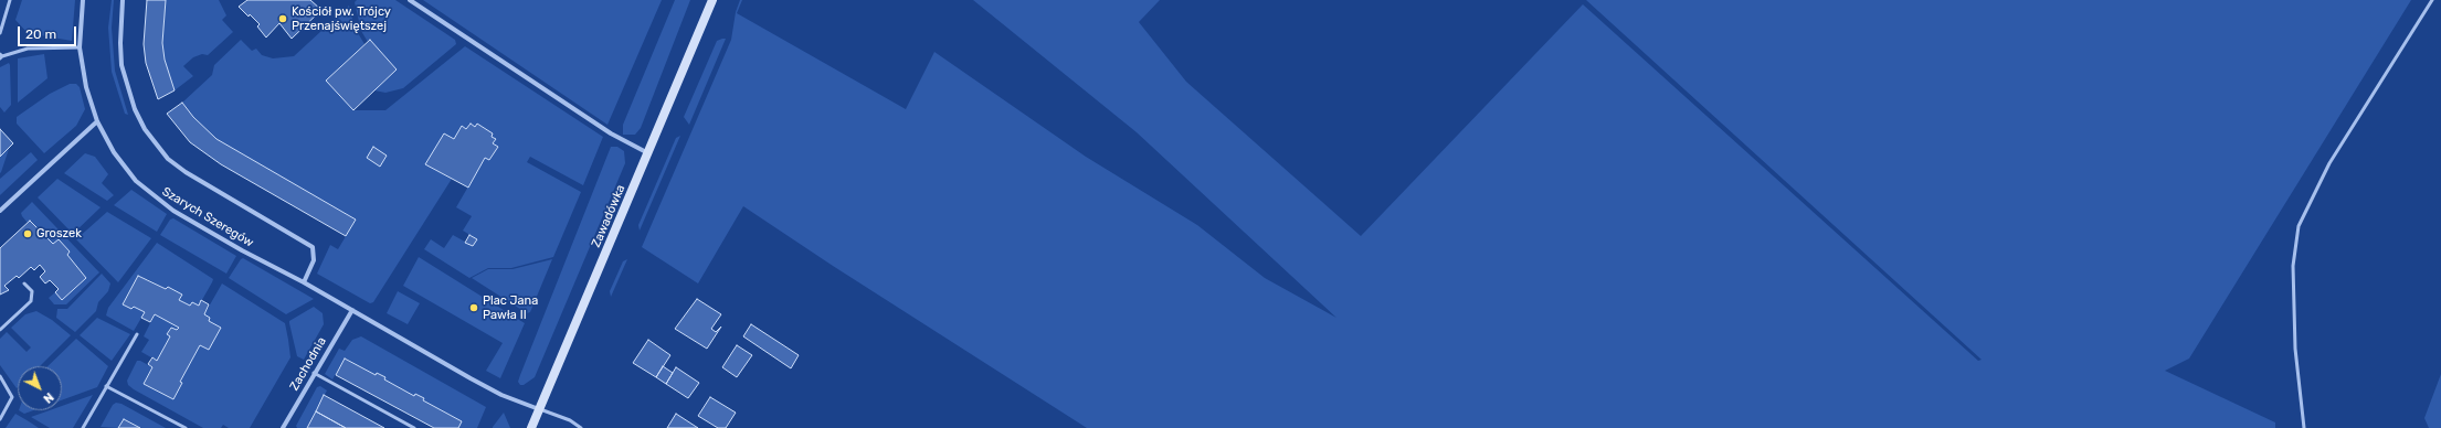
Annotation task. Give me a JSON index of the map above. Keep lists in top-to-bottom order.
{
  "streets": {
    "main road": ["Zawadówka"],
    "street": ["Szarych Szeregów", "Zachodnia"]
  },
  "crossings": [
    ["Zawadówka", "Szarych Szeregów"],
    ["Szarych Szeregów", "Zachodnia"]
  ],
  "places": ["Kościół pw. Trójcy Przenajświętszej", "Groszek", "Plac Jana Pawła II"],
  "scale_bar": "20 m",
  "north": "bottom right"
}
